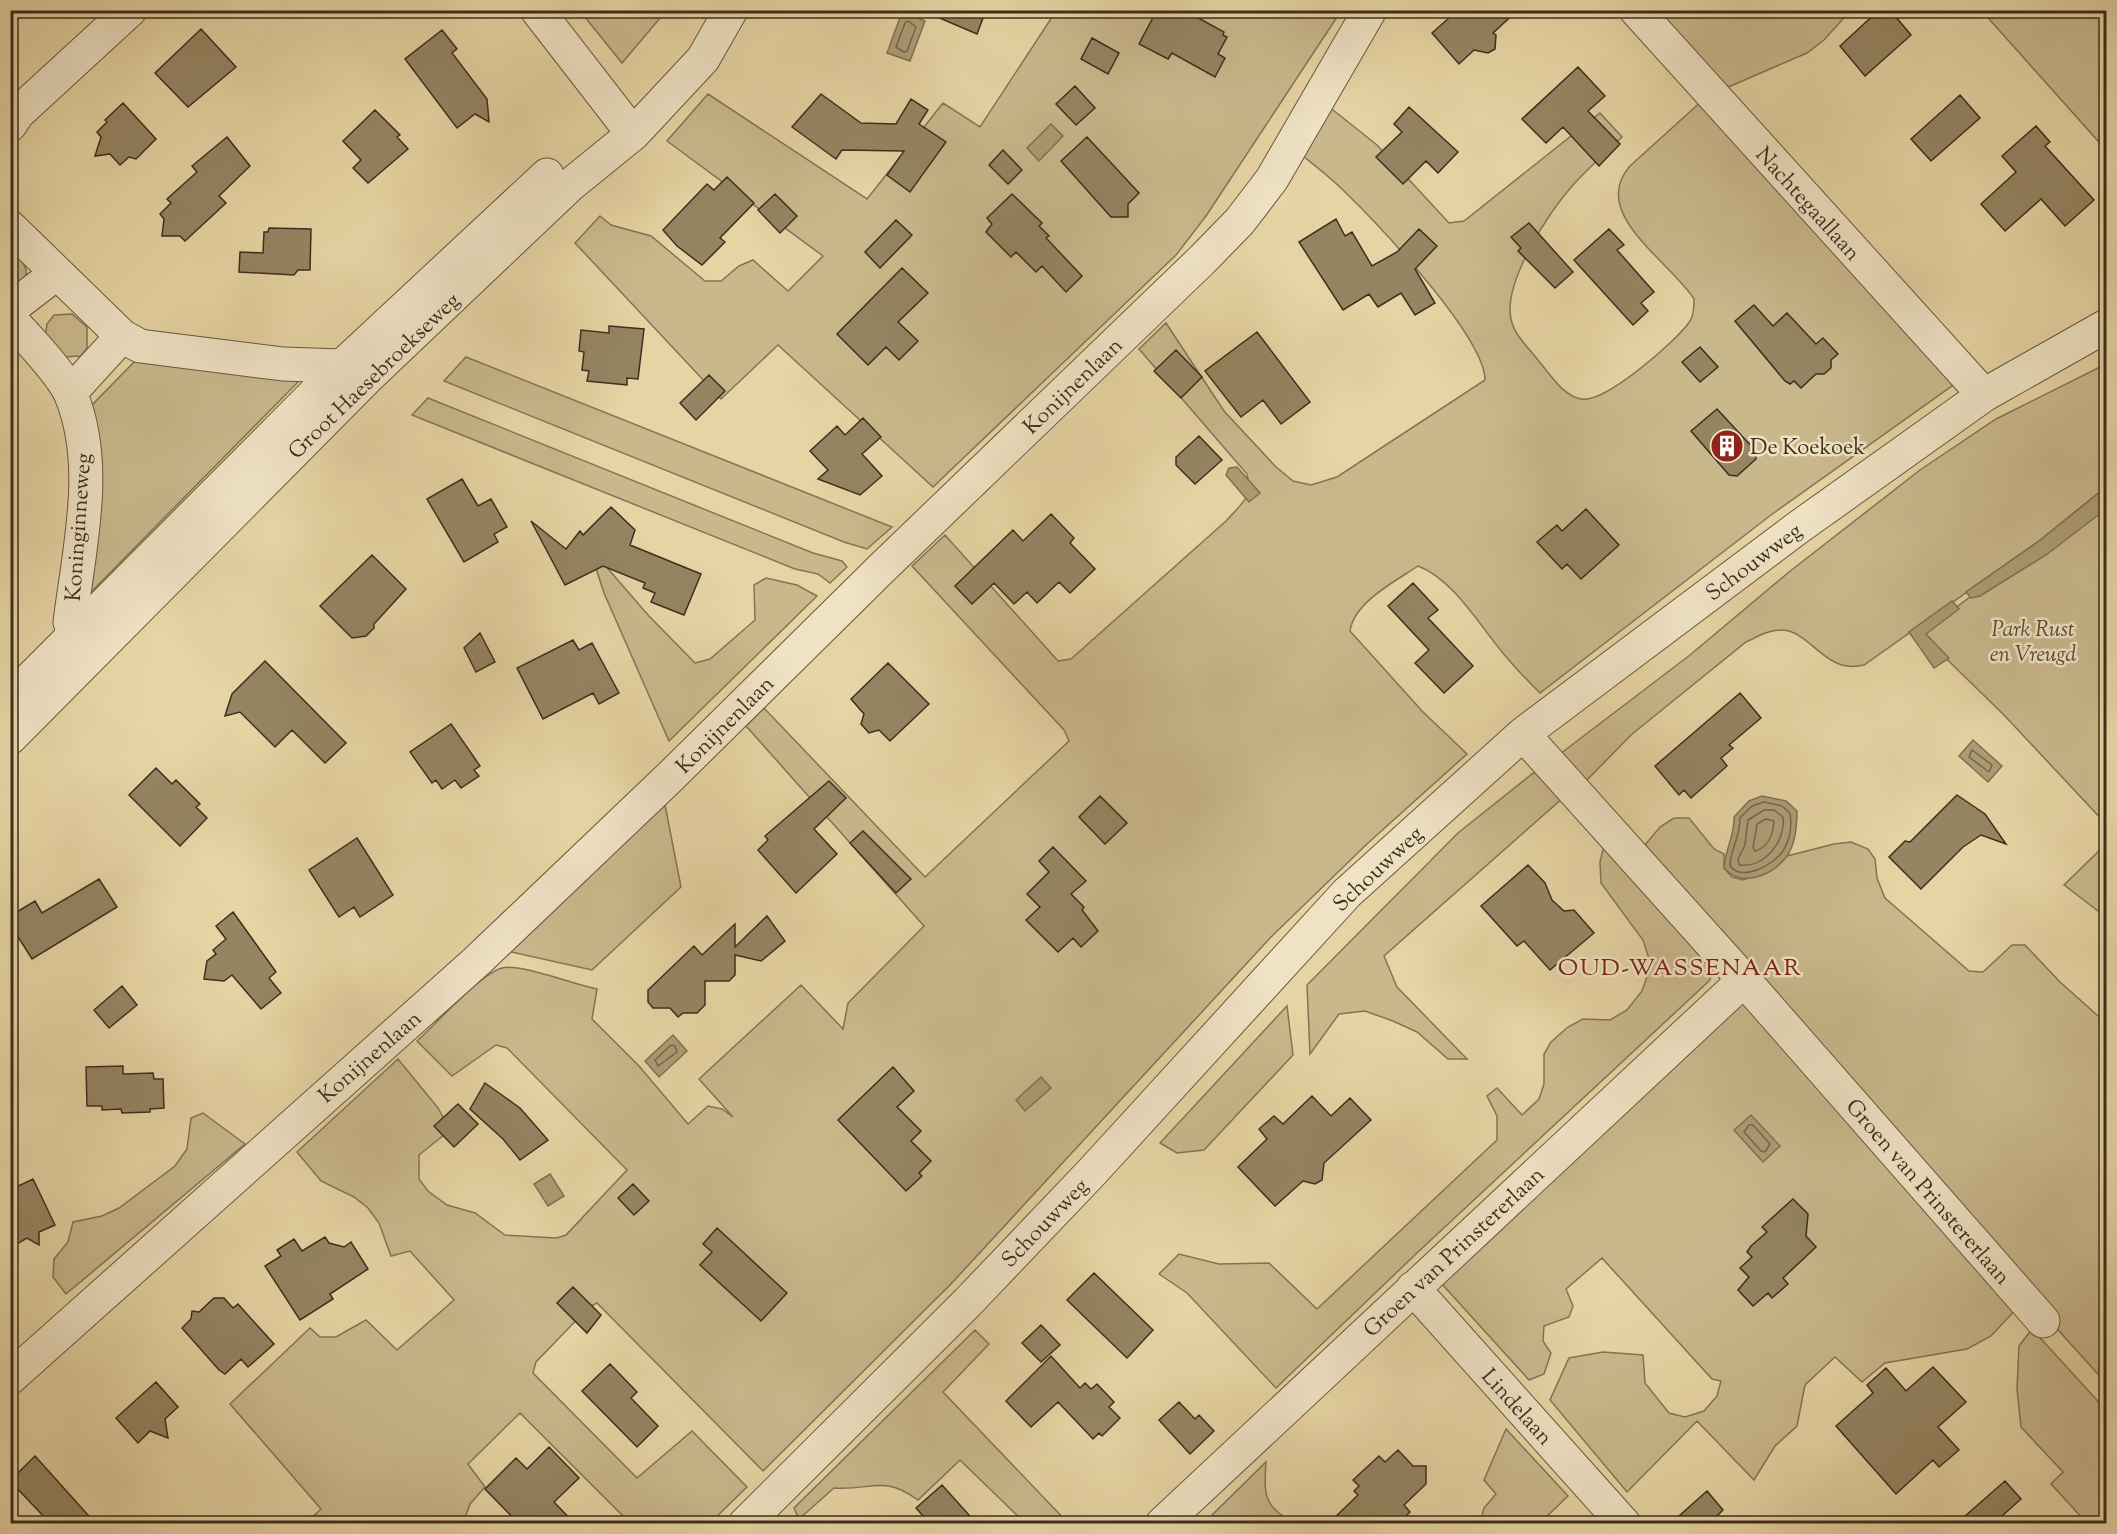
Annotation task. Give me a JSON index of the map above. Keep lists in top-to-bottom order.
{
  "streets": {
    "street": [
      "Nachtegaallaan",
      "Groot Haesebroekseweg",
      "Konijnenlaan",
      "Koninginneweg",
      "Schouwweg",
      "Groen van Prinstererlaan",
      "Lindelaan"
    ]
  },
  "crossings": [
    ["Nachtegaallaan", "Schouwweg"],
    ["Groot Haesebroekseweg", "Koninginneweg"],
    ["Schouwweg", "Groen van Prinstererlaan"],
    ["Groen van Prinstererlaan", "Lindelaan"]
  ],
  "districts": ["OUD-WASSENAAR"],
  "parks": ["Park Rust en Vreugd"],
  "places": {
    "building": ["De Koekoek"]
  }
}
